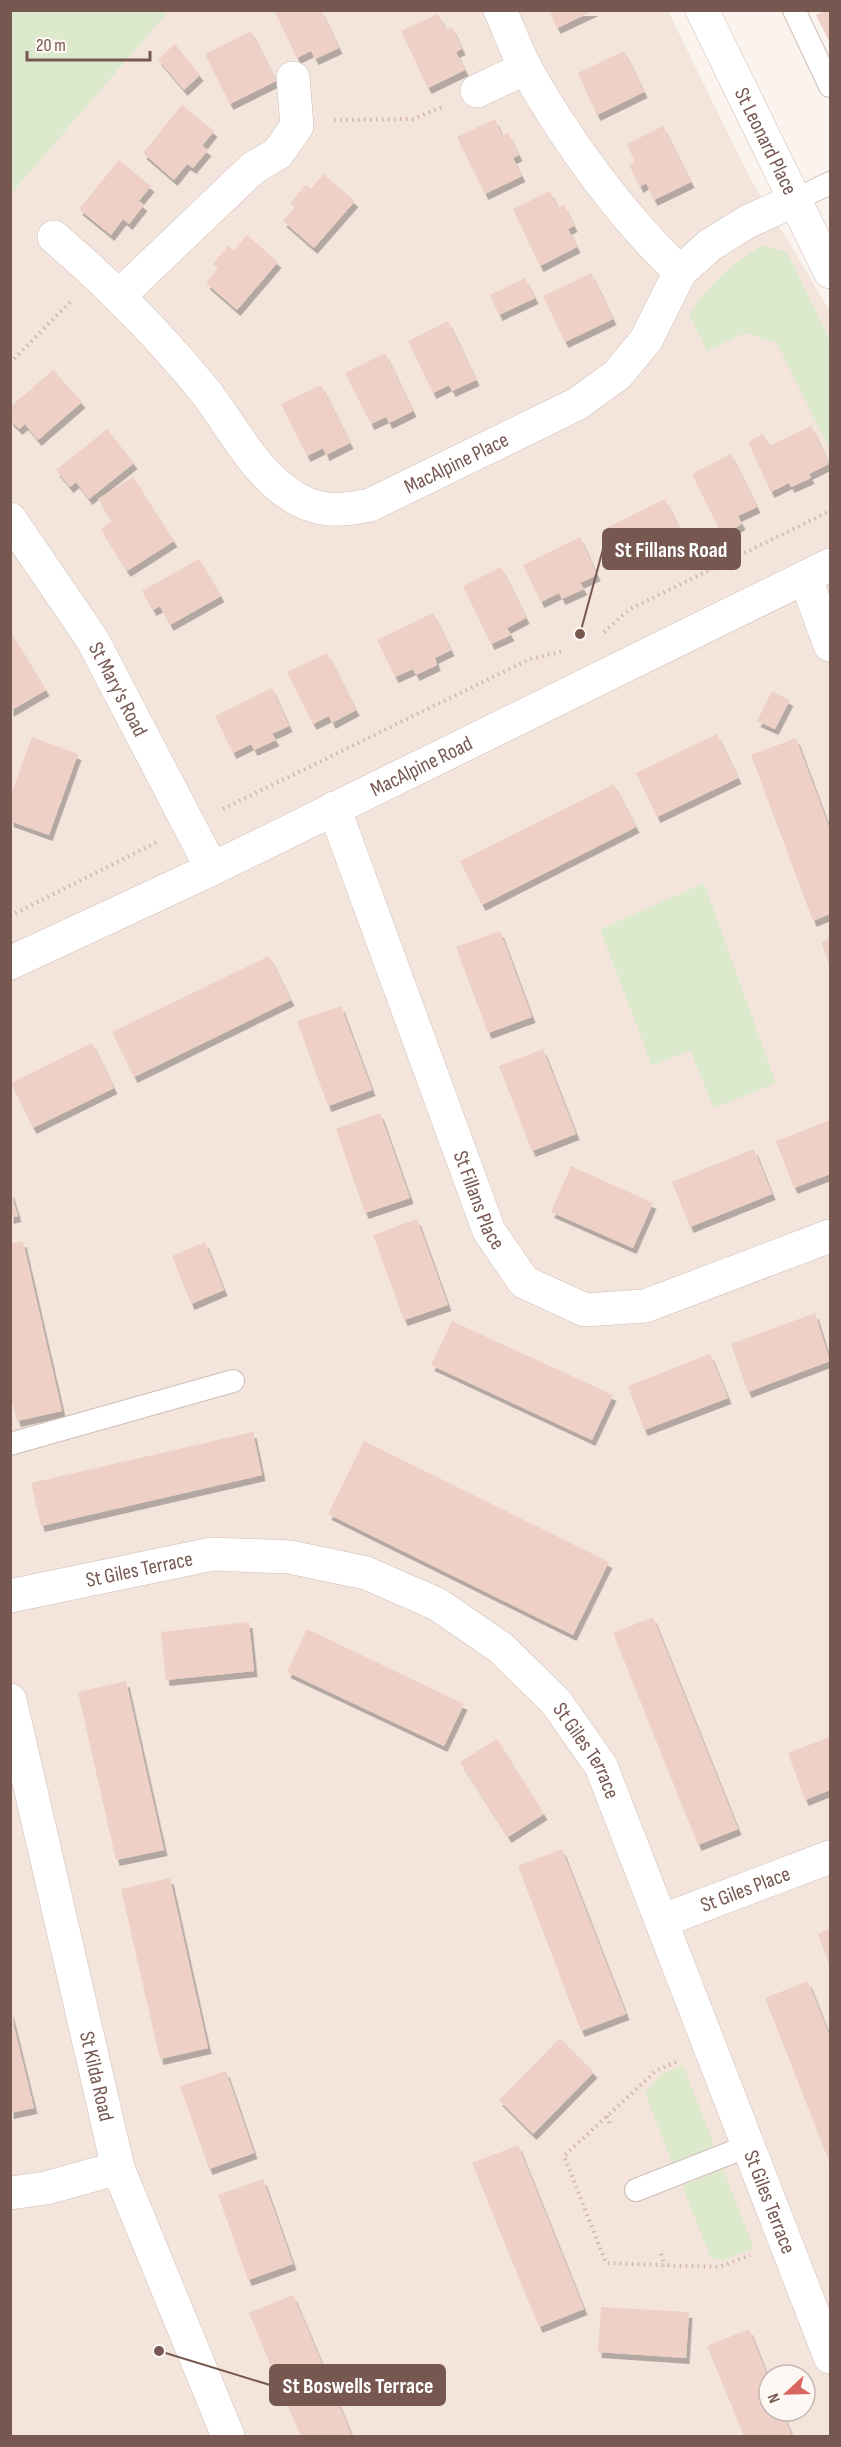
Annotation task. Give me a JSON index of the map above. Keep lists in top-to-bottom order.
{
  "streets": {
    "street": [
      "St Leonard Place",
      "MacAlpine Place",
      "St Mary's Road",
      "MacAlpine Road",
      "St Fillans Place",
      "St Giles Terrace",
      "St Giles Place",
      "St Kilda Road"
    ]
  },
  "crossings": [
    ["St Leonard Place", "MacAlpine Place"],
    ["St Mary's Road", "MacAlpine Road"],
    ["MacAlpine Road", "St Fillans Place"],
    ["St Giles Terrace", "St Giles Place"]
  ],
  "places": ["St Fillans Road", "St Boswells Terrace"],
  "scale_bar": "20 m",
  "north": "left"
}
